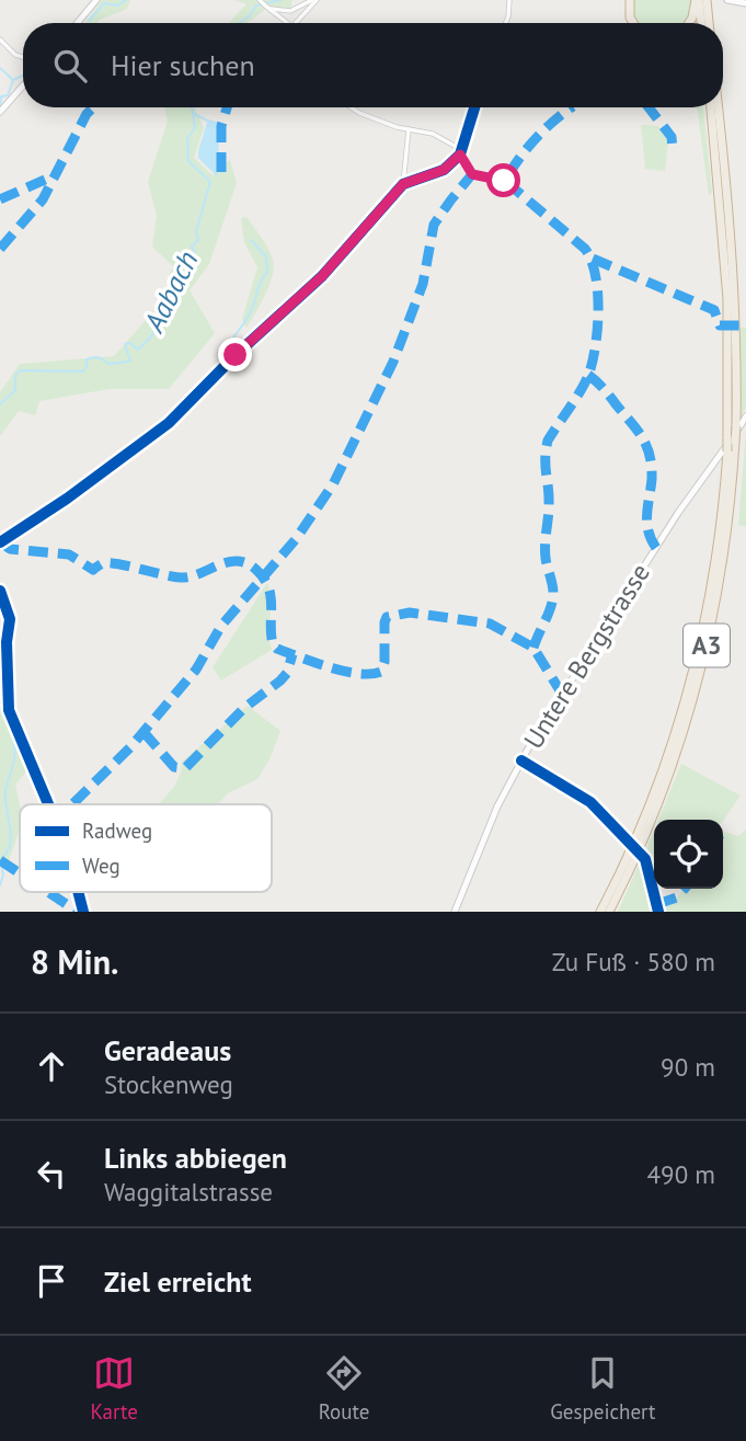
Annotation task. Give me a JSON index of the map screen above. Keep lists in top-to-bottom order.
{
  "streets": {
    "highway": ["A3"],
    "main road": ["Untere Bergstrasse"]
  },
  "water": ["Aabach"],
  "legend": ["Radweg", "Weg"],
  "page": {
    "search": "Hier suchen",
    "heading": ["8 Min.", "Zu Fuß · 580 m"],
    "list": [
      ["Geradeaus", "Stockenweg", "90 m"],
      ["Links abbiegen", "Waggitalstrasse", "490 m"],
      "Ziel erreicht"
    ],
    "nav": ["Karte", "Route", "Gespeichert"]
  }
}
